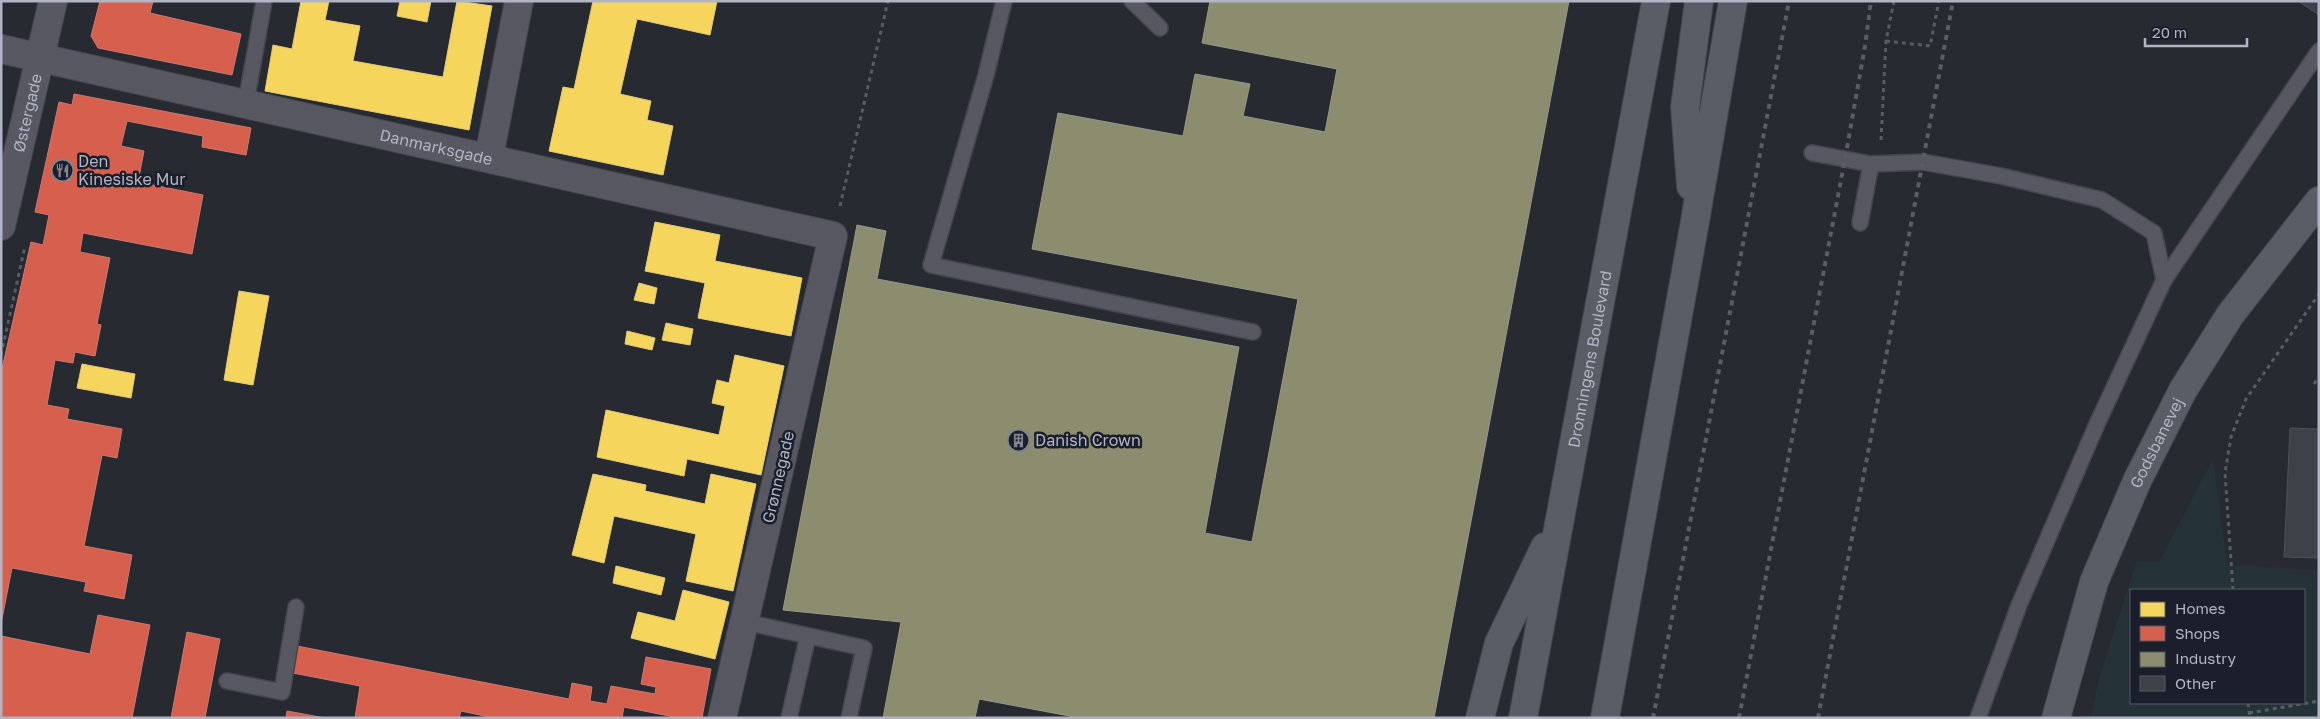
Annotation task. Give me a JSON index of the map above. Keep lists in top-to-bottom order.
{
  "streets": {
    "main road": ["Dronningens Boulevard", "Godsbanevej"],
    "street": ["Østergade", "Danmarksgade", "Grønnegade"]
  },
  "crossings": [
    ["Østergade", "Danmarksgade"],
    ["Danmarksgade", "Grønnegade"]
  ],
  "places": {
    "restaurant": ["Den Kinesiske Mur"],
    "building": ["Danish Crown"]
  },
  "legend": [
    "Homes",
    "Shops",
    "Industry",
    "Other"
  ],
  "scale_bar": "20 m"
}
